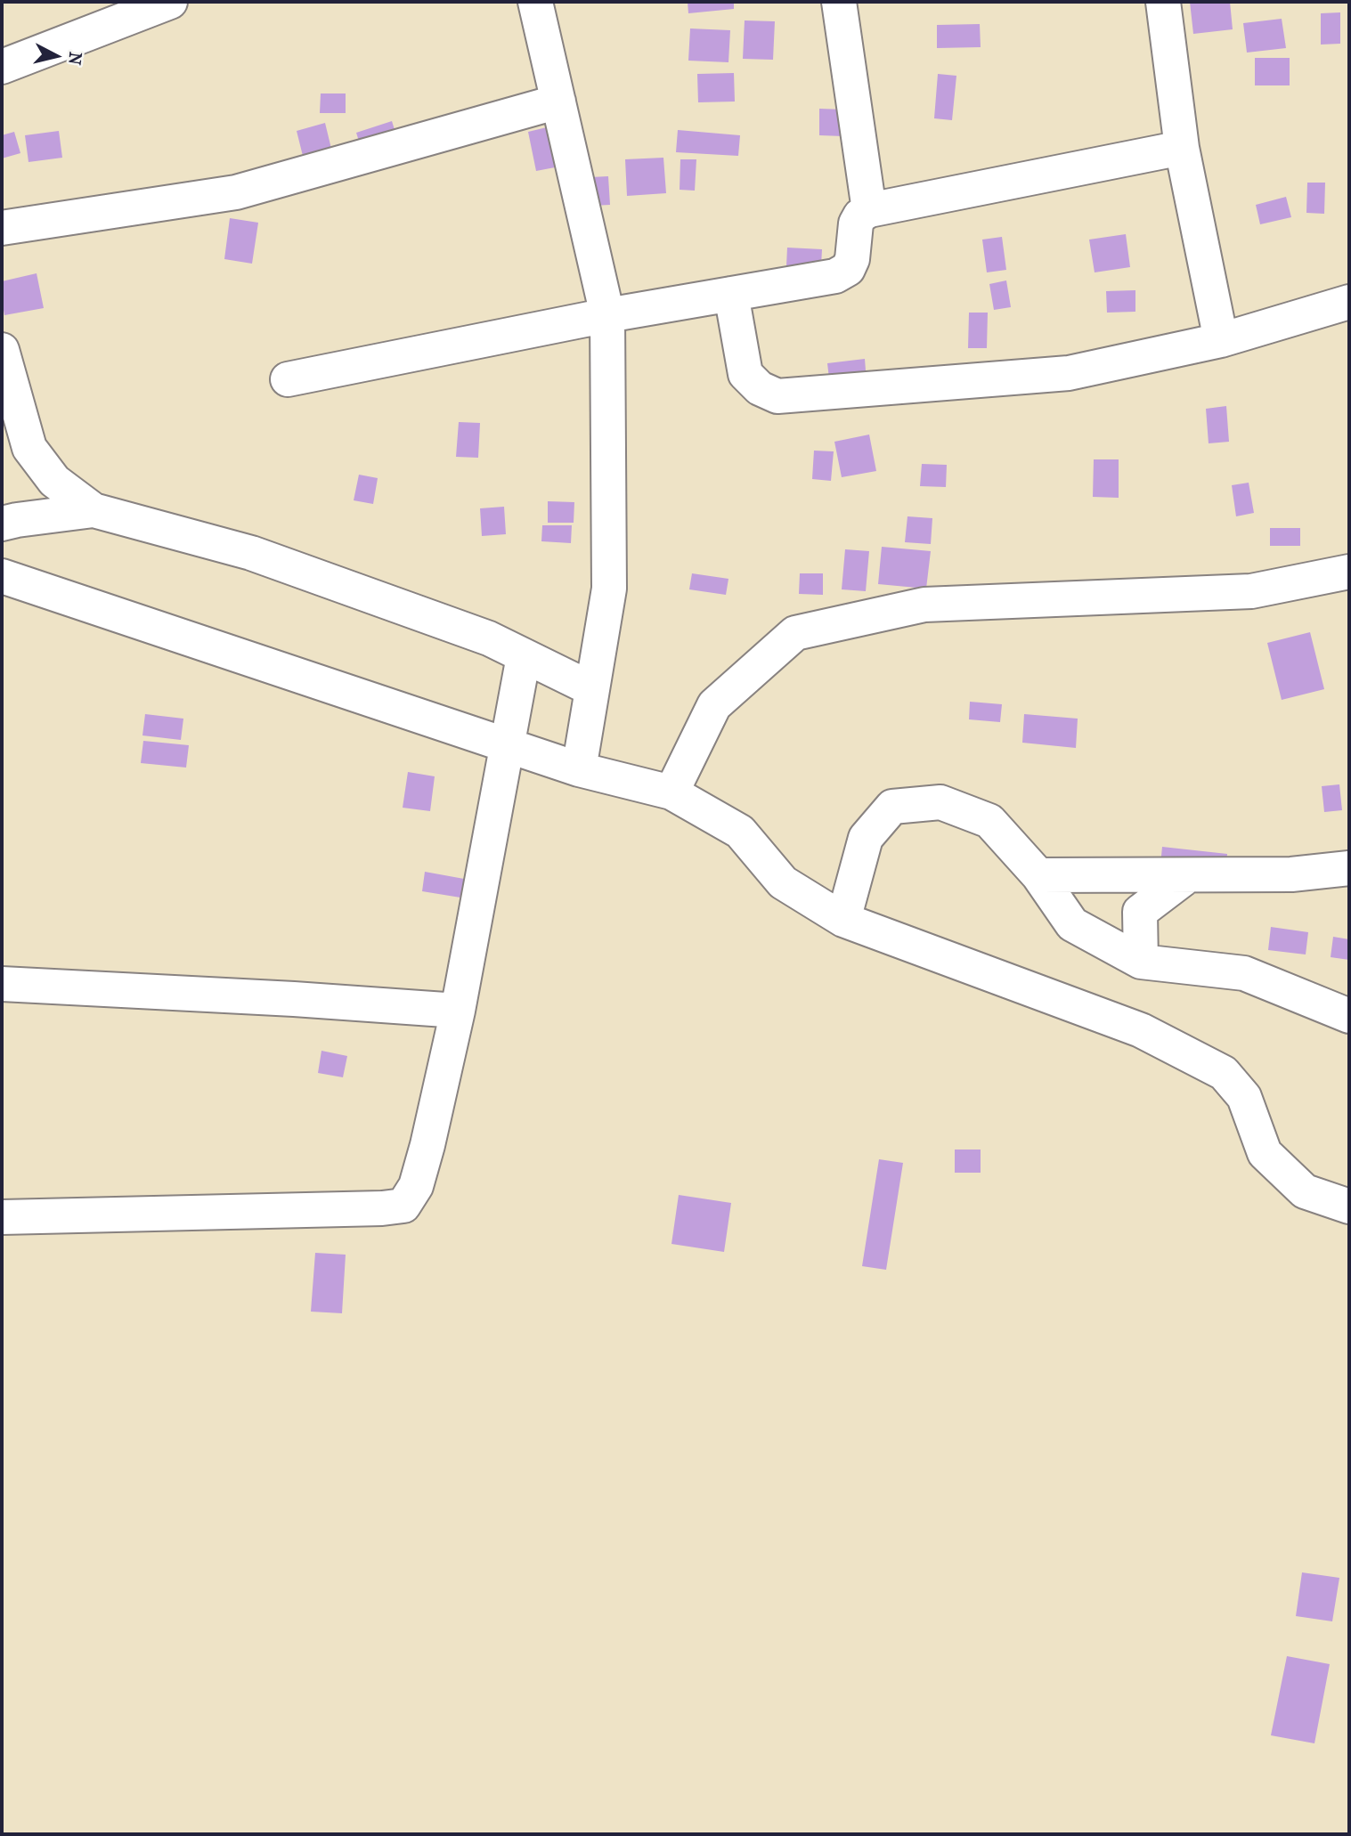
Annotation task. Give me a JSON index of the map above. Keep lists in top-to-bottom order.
{
  "north": "right"
}
